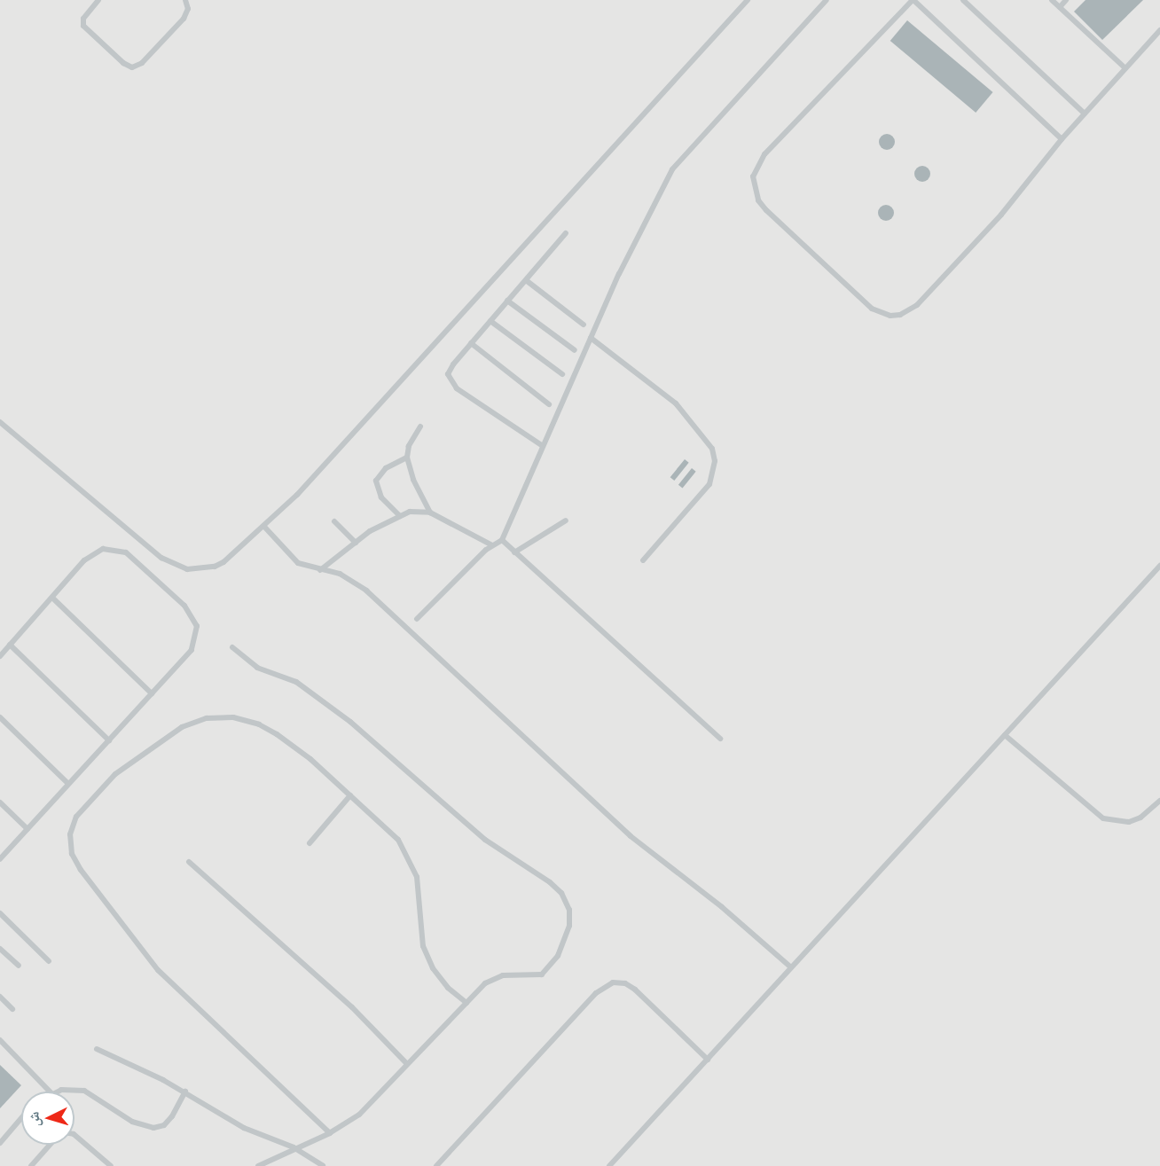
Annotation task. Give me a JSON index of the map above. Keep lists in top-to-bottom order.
{
  "north": "left"
}
